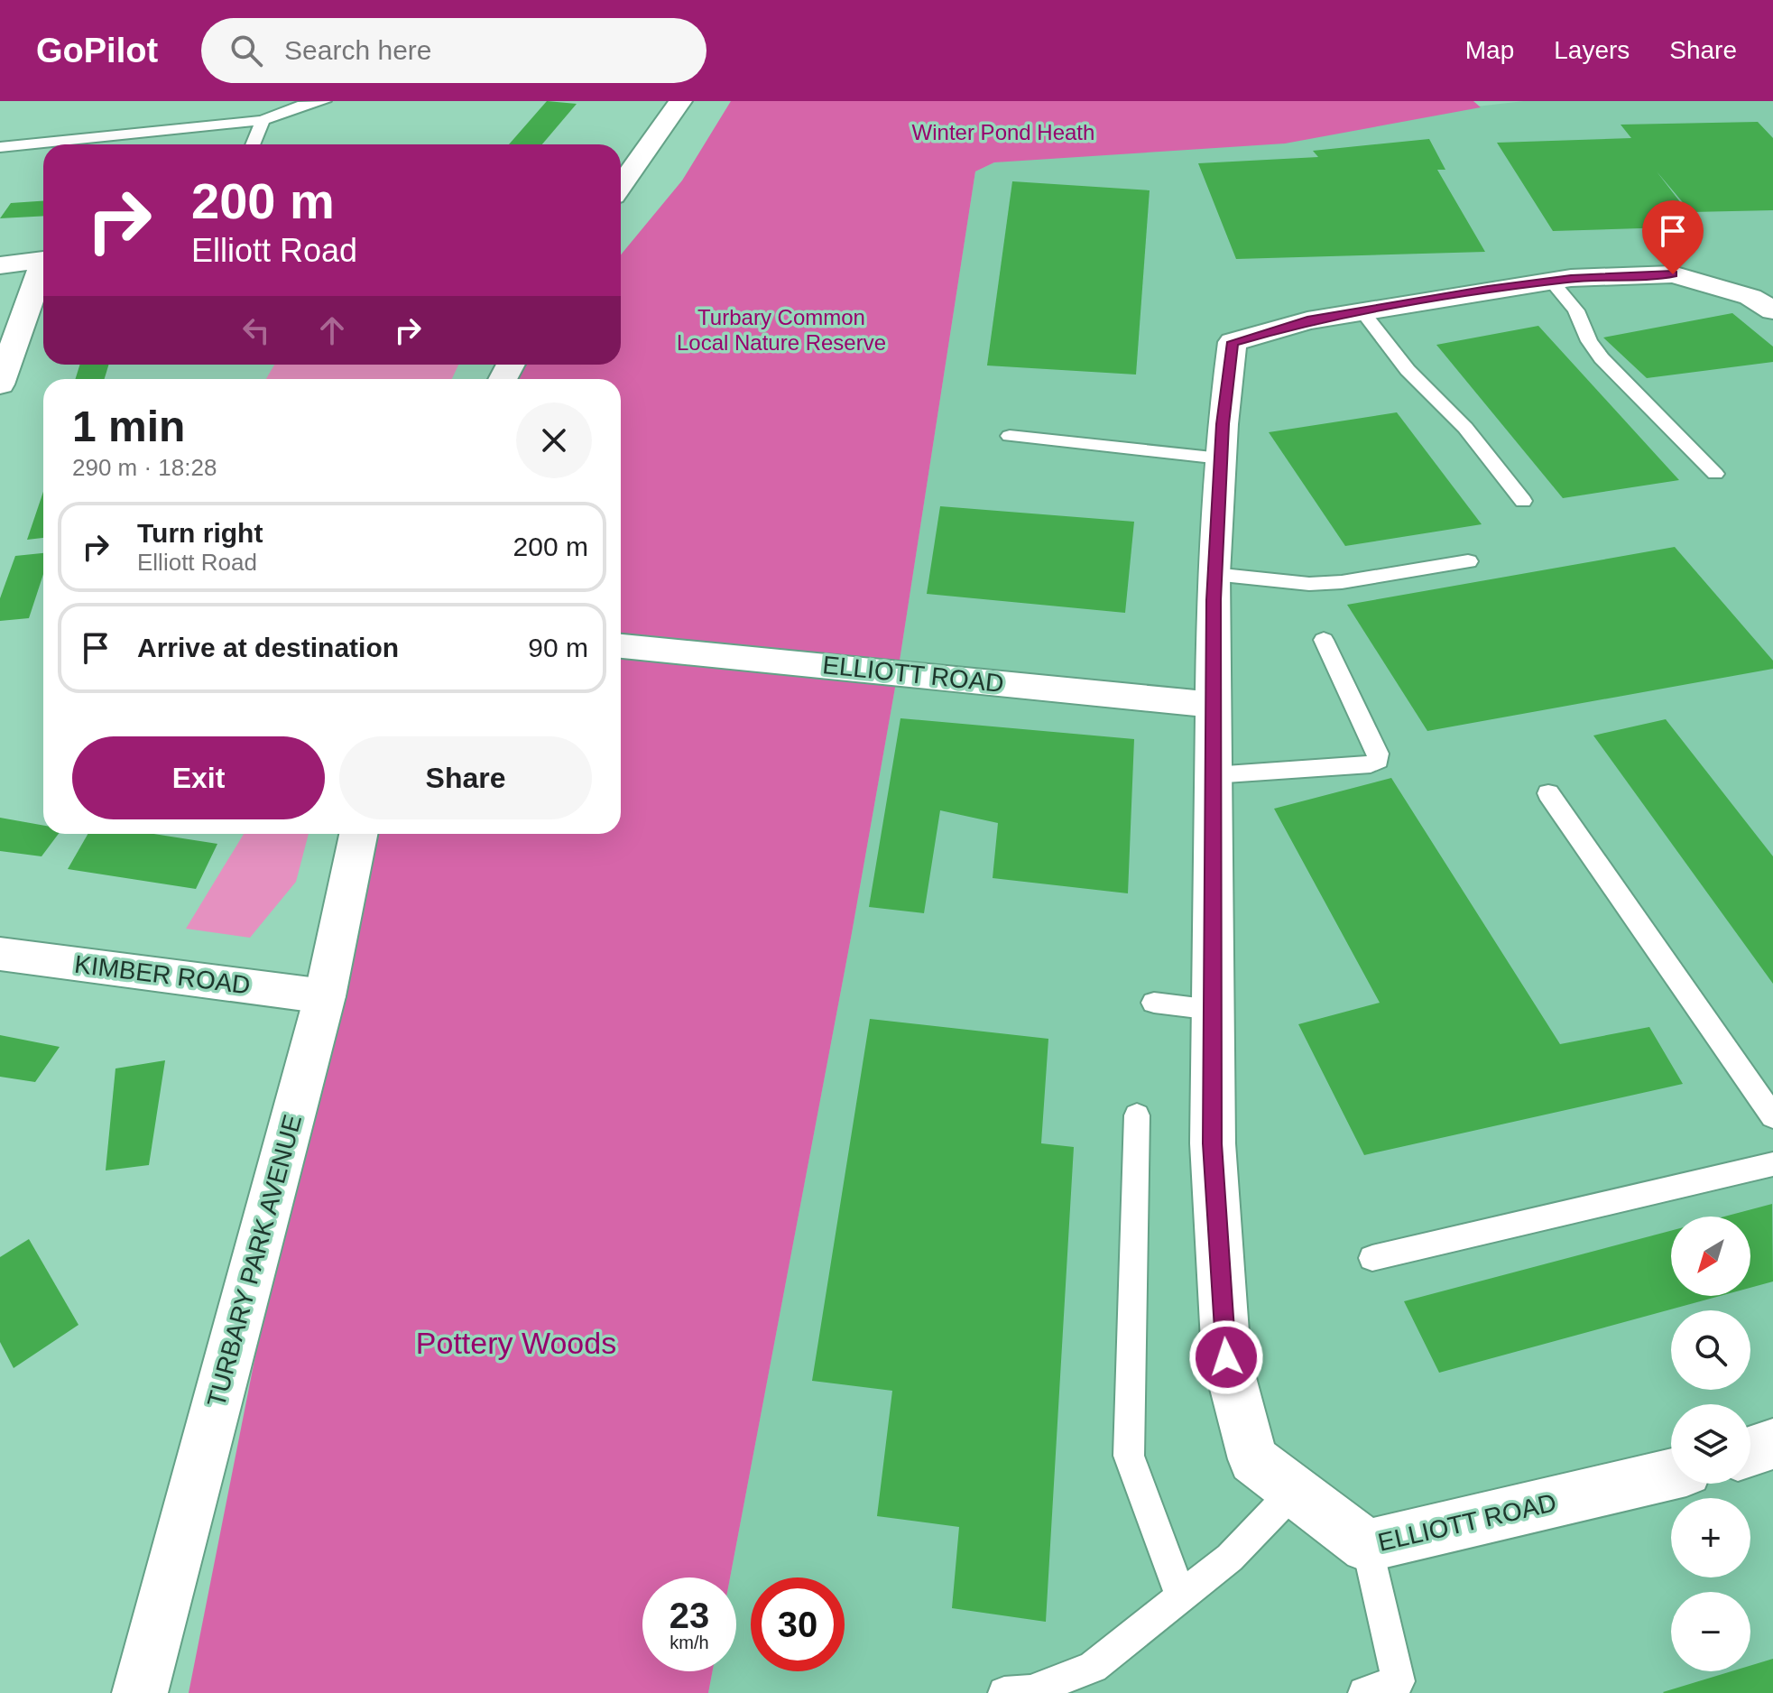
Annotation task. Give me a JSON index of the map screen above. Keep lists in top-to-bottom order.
{
  "streets": {
    "street": ["ELLIOTT ROAD", "KIMBER ROAD", "TURBARY PARK AVENUE"]
  },
  "crossings": [
    ["KIMBER ROAD", "TURBARY PARK AVENUE"]
  ],
  "parks": ["Winter Pond Heath", "Turbary Common Local Nature Reserve", "Pottery Woods"],
  "north": "bottom left",
  "page": {
    "header": "GoPilot",
    "search": "Search here",
    "nav": ["Map", "Layers", "Share"],
    "turn": ["200 m", "Elliott Road"],
    "heading": ["1 min", "290 m · 18:28"],
    "list": [
      {
        "name": "Turn right",
        "note": "Elliott Road",
        "value": "200 m"
      },
      {
        "name": "Arrive at destination",
        "value": "90 m"
      }
    ],
    "buttons": ["Exit", "Share"],
    "map_buttons": ["+", "−"],
    "speed": "23 km/h",
    "limit": "30"
  }
}
